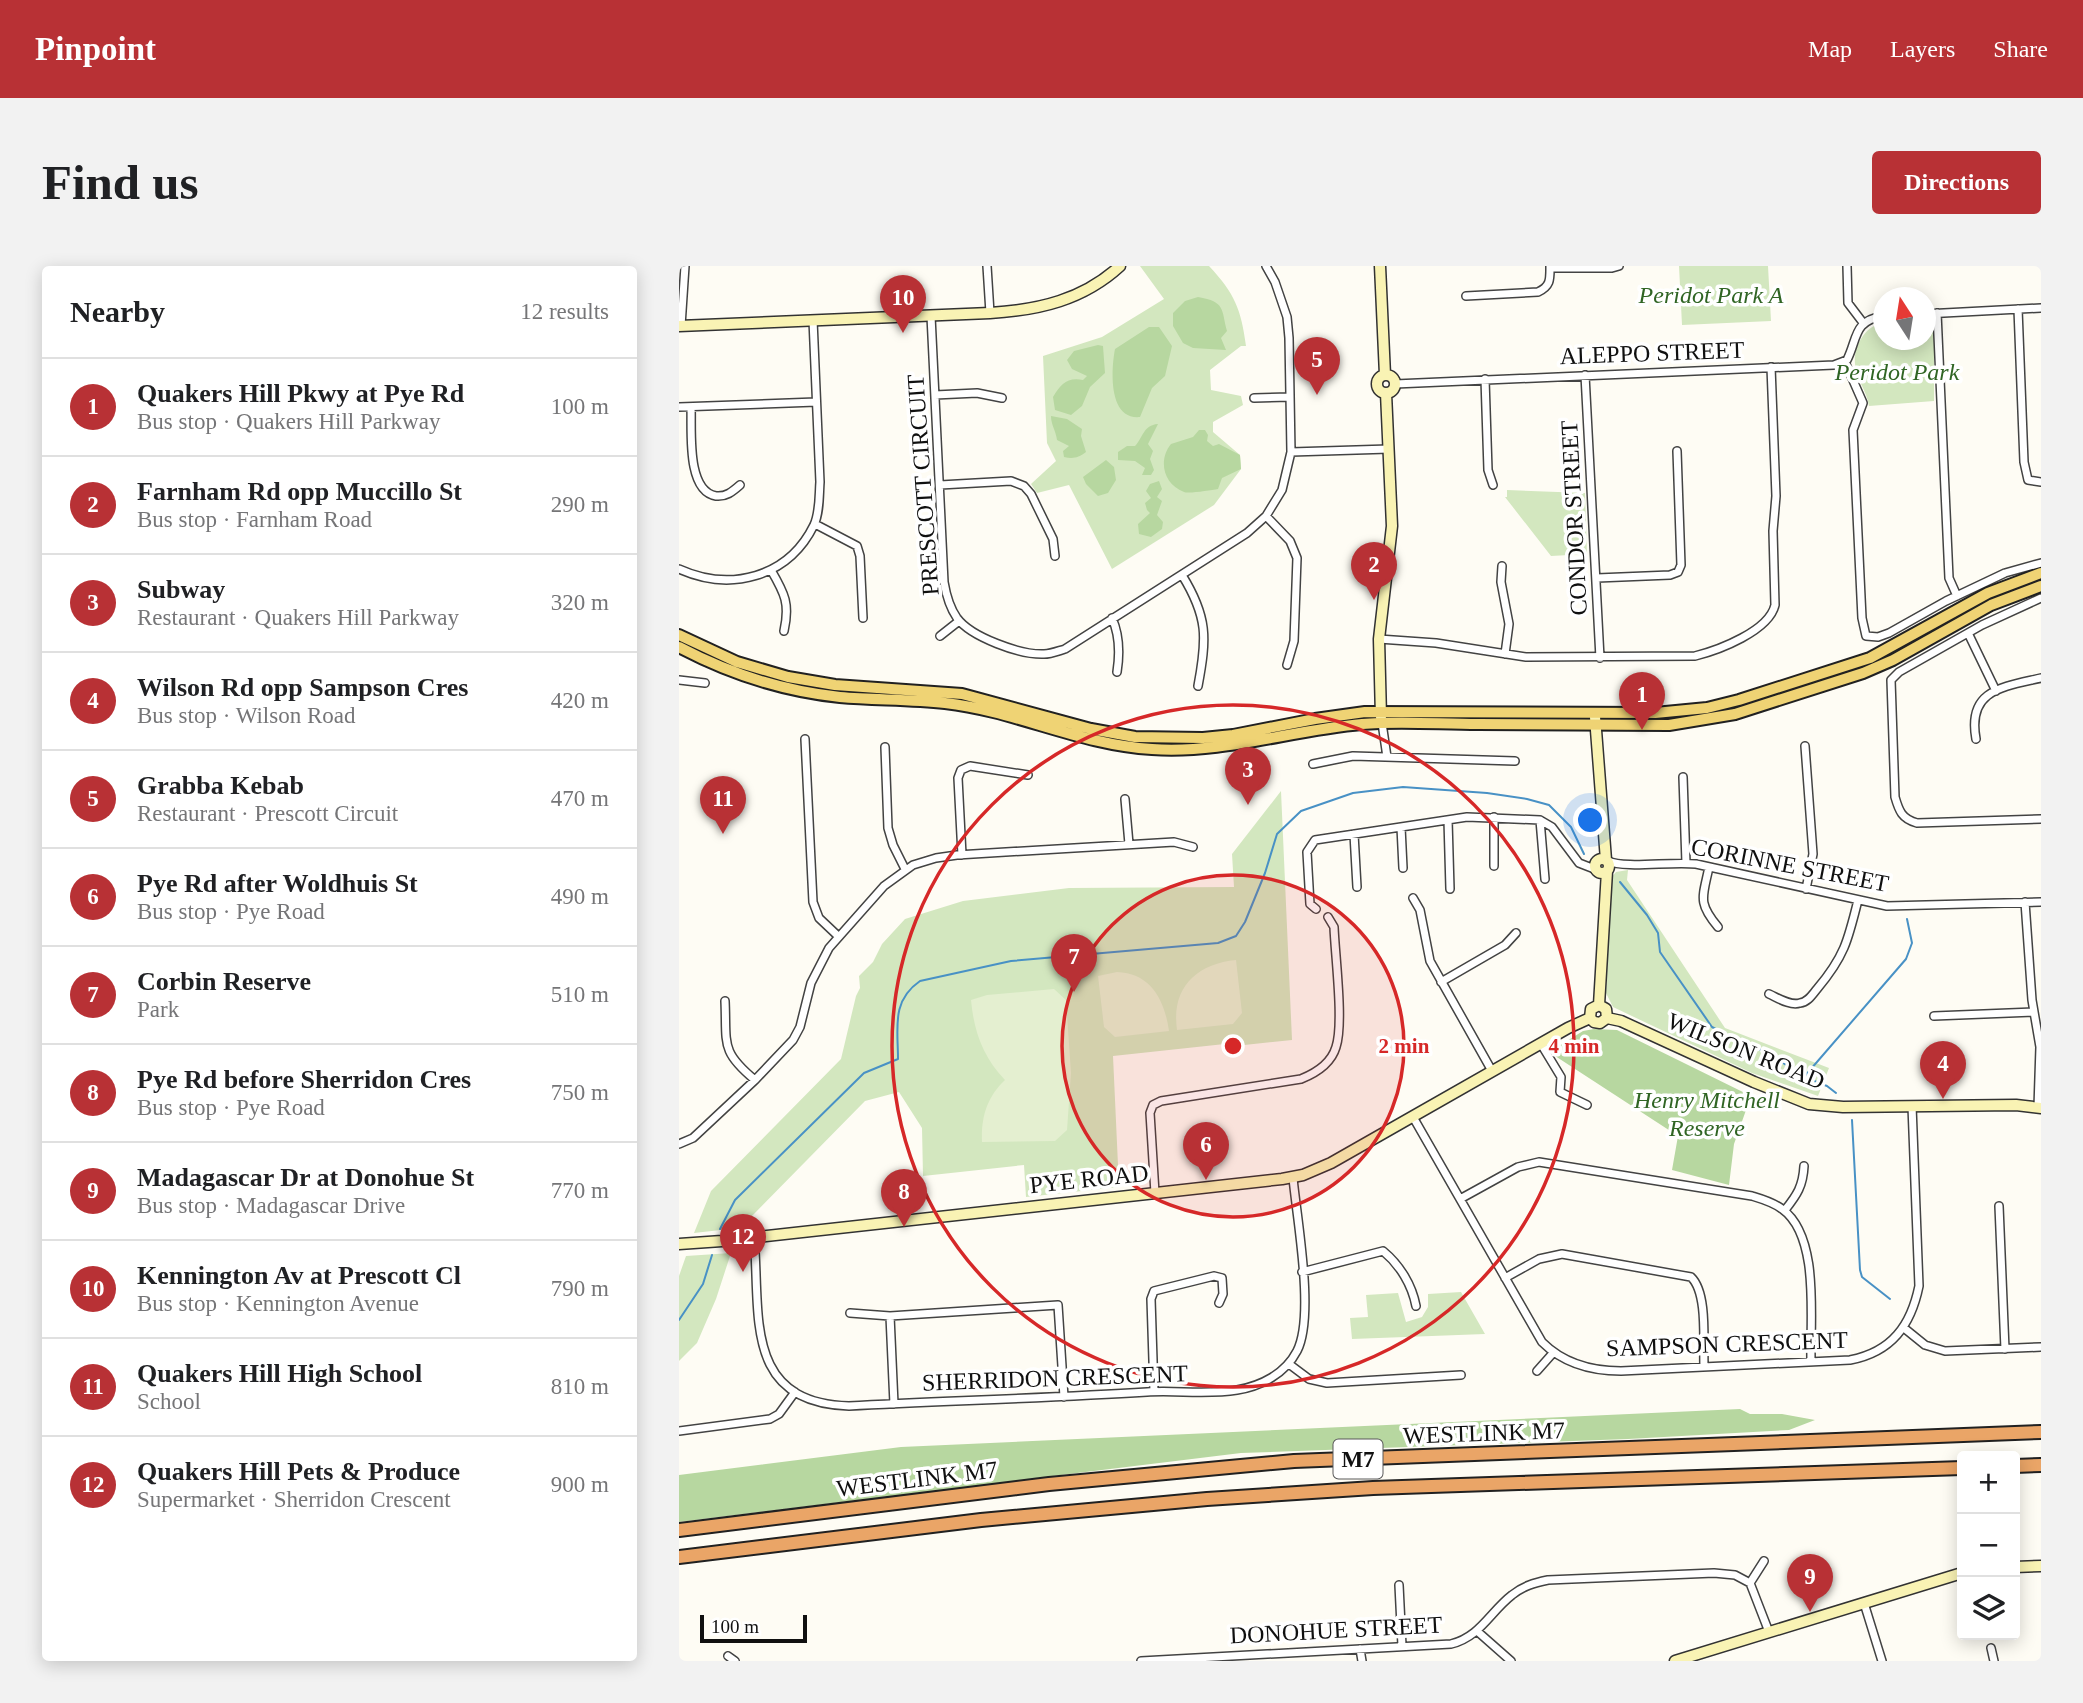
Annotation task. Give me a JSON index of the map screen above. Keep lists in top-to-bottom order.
{
  "streets": {
    "highway": ["WESTLINK M7", "M7"],
    "street": [
      "ALEPPO STREET",
      "PRESCOTT CIRCUIT",
      "CONDOR STREET",
      "CORINNE STREET",
      "WILSON ROAD",
      "PYE ROAD",
      "SAMPSON CRESCENT",
      "SHERRIDON CRESCENT",
      "DONOHUE STREET"
    ]
  },
  "crossings": [
    ["ALEPPO STREET", "CONDOR STREET"],
    ["WILSON ROAD", "PYE ROAD"],
    ["PYE ROAD", "SAMPSON CRESCENT"],
    ["PYE ROAD", "SHERRIDON CRESCENT"]
  ],
  "parks": ["Peridot Park A", "Peridot Park", "Henry Mitchell Reserve"],
  "scale_bar": "100 m",
  "north": "top",
  "page": {
    "header": "Pinpoint",
    "nav": ["Map", "Layers", "Share"],
    "buttons": "Directions",
    "title": "Find us",
    "heading": ["Nearby", "12 results"],
    "pins": [
      "10",
      "5",
      "2",
      "1",
      "3",
      "11",
      "7",
      "4",
      "6",
      "8",
      "12",
      "9"
    ],
    "list": [
      {
        "mark": "1",
        "name": "Quakers Hill Pkwy at Pye Rd",
        "note": "Bus stop · Quakers Hill Parkway",
        "value": "100 m"
      },
      {
        "mark": "2",
        "name": "Farnham Rd opp Muccillo St",
        "note": "Bus stop · Farnham Road",
        "value": "290 m"
      },
      {
        "mark": "3",
        "name": "Subway",
        "note": "Restaurant · Quakers Hill Parkway",
        "value": "320 m"
      },
      {
        "mark": "4",
        "name": "Wilson Rd opp Sampson Cres",
        "note": "Bus stop · Wilson Road",
        "value": "420 m"
      },
      {
        "mark": "5",
        "name": "Grabba Kebab",
        "note": "Restaurant · Prescott Circuit",
        "value": "470 m"
      },
      {
        "mark": "6",
        "name": "Pye Rd after Woldhuis St",
        "note": "Bus stop · Pye Road",
        "value": "490 m"
      },
      {
        "mark": "7",
        "name": "Corbin Reserve",
        "note": "Park",
        "value": "510 m"
      },
      {
        "mark": "8",
        "name": "Pye Rd before Sherridon Cres",
        "note": "Bus stop · Pye Road",
        "value": "750 m"
      },
      {
        "mark": "9",
        "name": "Madagascar Dr at Donohue St",
        "note": "Bus stop · Madagascar Drive",
        "value": "770 m"
      },
      {
        "mark": "10",
        "name": "Kennington Av at Prescott Cl",
        "note": "Bus stop · Kennington Avenue",
        "value": "790 m"
      },
      {
        "mark": "11",
        "name": "Quakers Hill High School",
        "note": "School",
        "value": "810 m"
      },
      {
        "mark": "12",
        "name": "Quakers Hill Pets & Produce",
        "note": "Supermarket · Sherridon Crescent",
        "value": "900 m"
      }
    ],
    "map_buttons": ["+", "−"],
    "scale": "100 m"
  },
  "rings": ["2 min", "4 min"]
}
